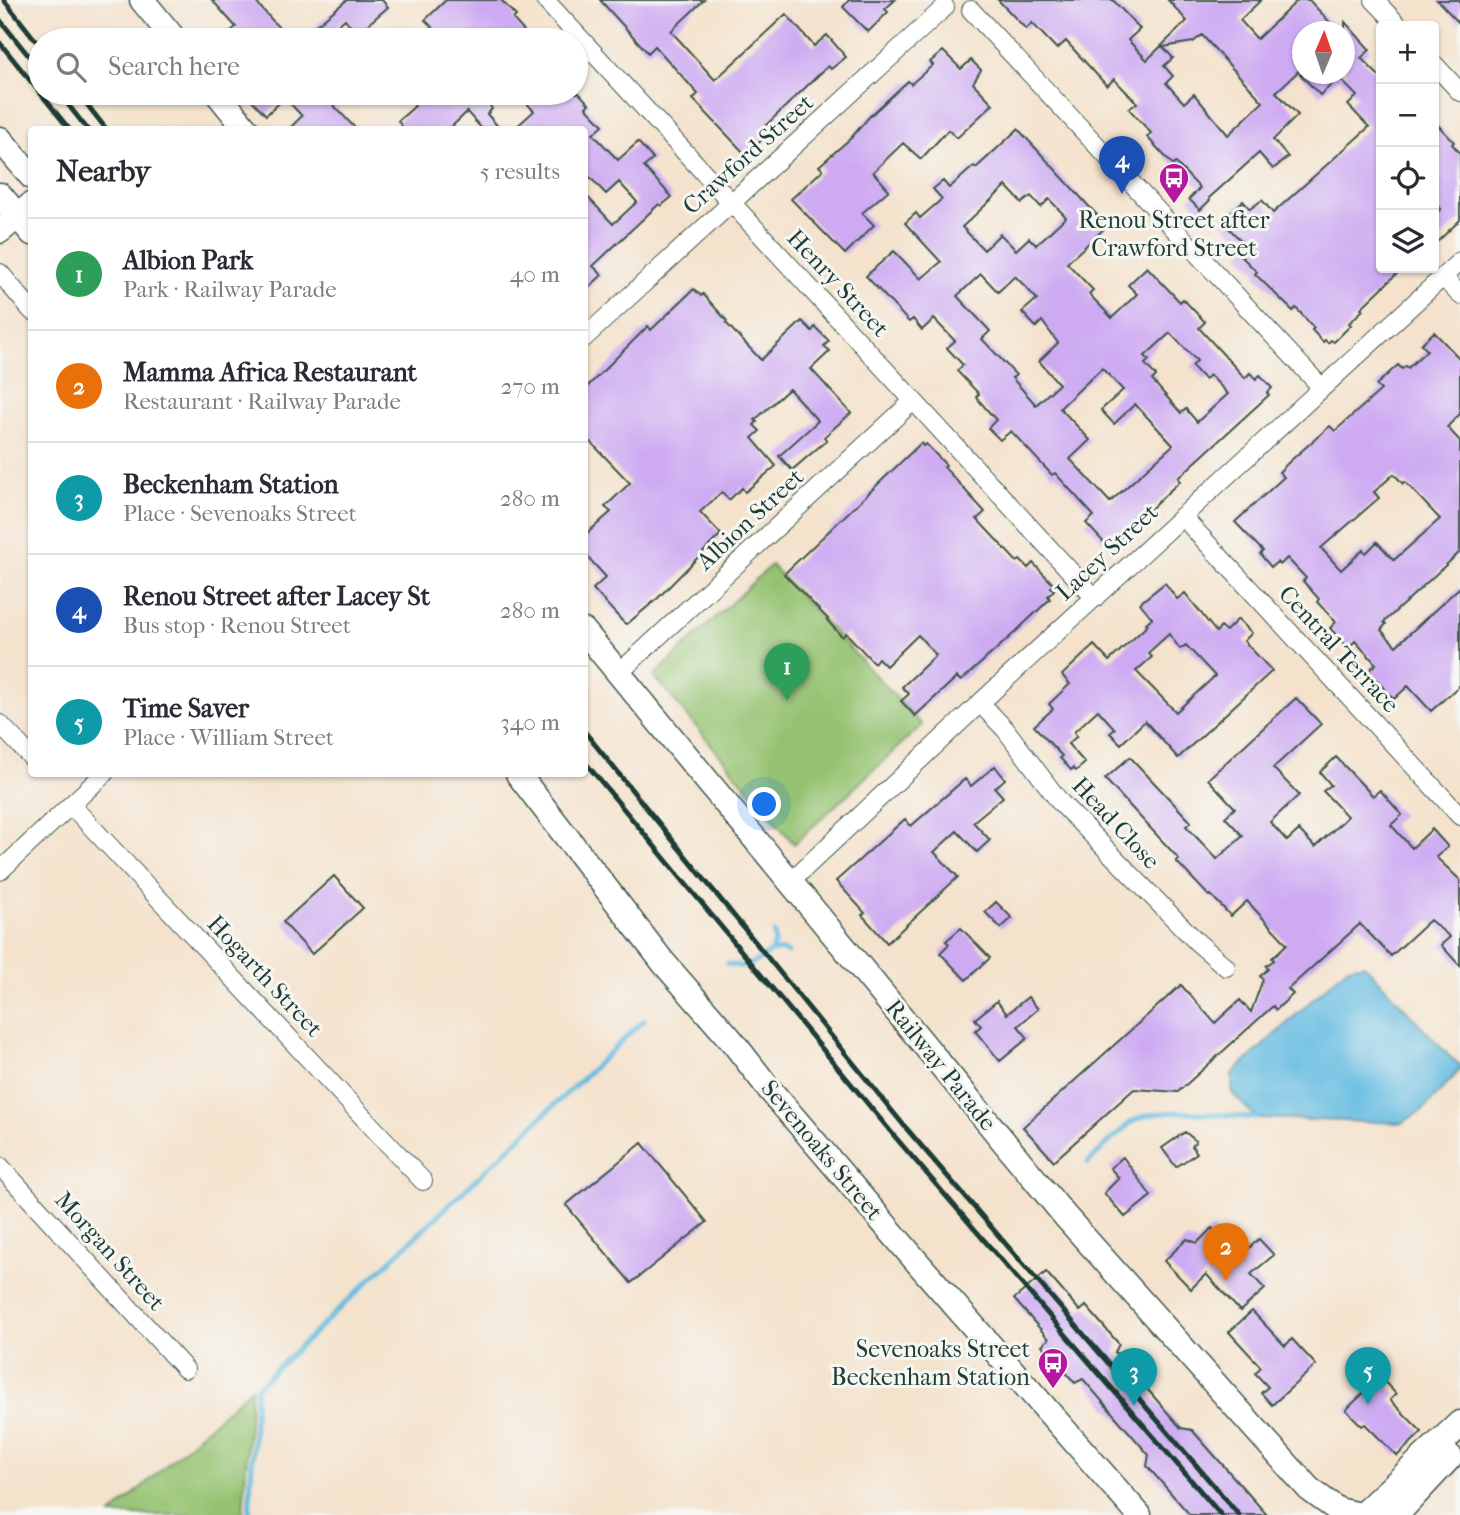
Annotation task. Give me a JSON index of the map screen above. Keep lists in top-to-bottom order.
{
  "streets": {
    "street": [
      "Crawford Street",
      "Henry Street",
      "Albion Street",
      "Lacey Street",
      "Central Terrace",
      "Head Close",
      "Hogarth Street",
      "Railway Parade",
      "Sevenoaks Street",
      "Morgan Street"
    ]
  },
  "crossings": [
    ["Crawford Street", "Henry Street"],
    ["Henry Street", "Albion Street"],
    ["Henry Street", "Lacey Street"],
    ["Albion Street", "Railway Parade"],
    ["Lacey Street", "Central Terrace"],
    ["Lacey Street", "Head Close"],
    ["Lacey Street", "Railway Parade"]
  ],
  "places": {
    "bus stop": ["Renou Street after Crawford Street", "Sevenoaks Street Beckenham Station"]
  },
  "north": "top",
  "page": {
    "map_buttons": ["+", "−"],
    "search": "Search here",
    "heading": ["Nearby", "5 results"],
    "pins": [
      "4",
      "1",
      "2",
      "5",
      "3"
    ],
    "list": [
      {
        "mark": "1",
        "name": "Albion Park",
        "note": "Park · Railway Parade",
        "value": "40 m"
      },
      {
        "mark": "2",
        "name": "Mamma Africa Restaurant",
        "note": "Restaurant · Railway Parade",
        "value": "270 m"
      },
      {
        "mark": "3",
        "name": "Beckenham Station",
        "note": "Place · Sevenoaks Street",
        "value": "280 m"
      },
      {
        "mark": "4",
        "name": "Renou Street after Lacey St",
        "note": "Bus stop · Renou Street",
        "value": "280 m"
      },
      {
        "mark": "5",
        "name": "Time Saver",
        "note": "Place · William Street",
        "value": "340 m"
      }
    ]
  }
}
